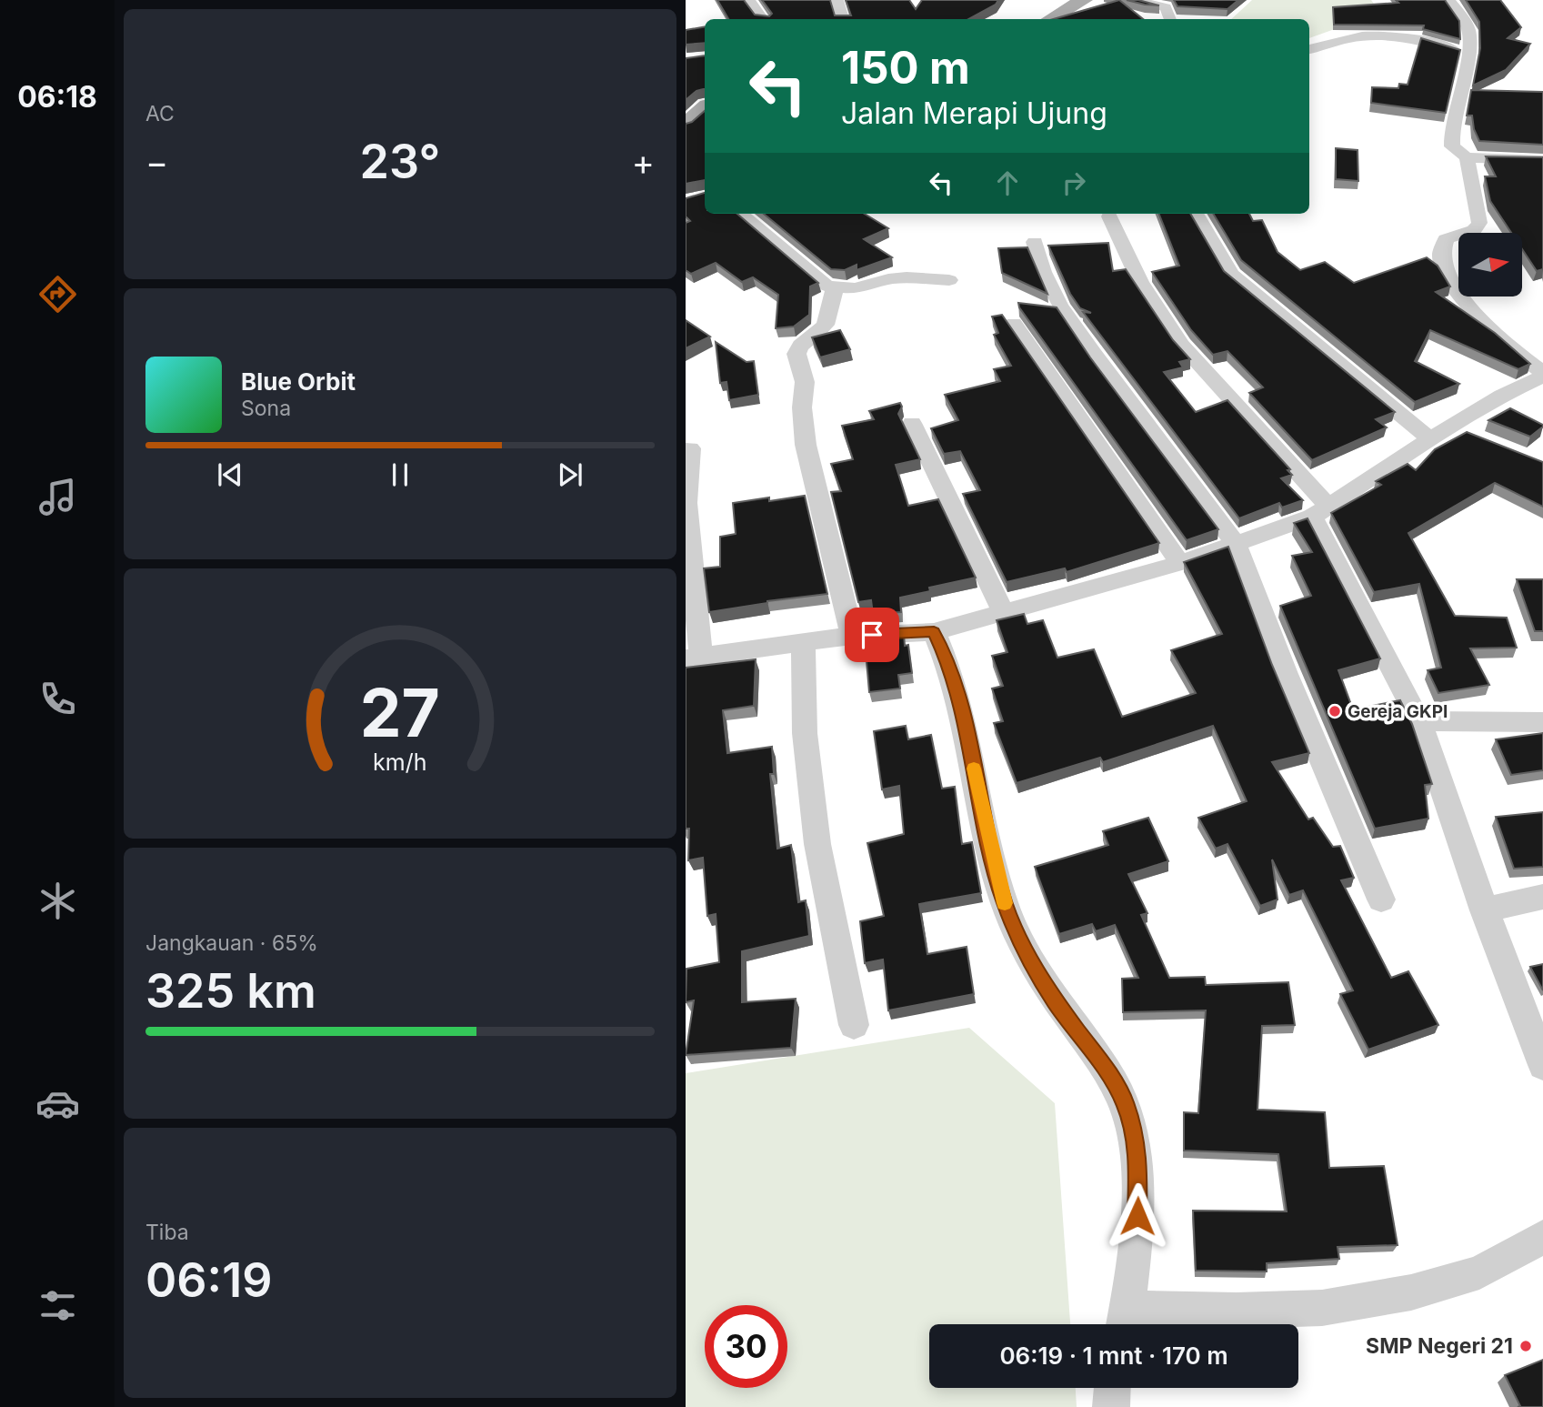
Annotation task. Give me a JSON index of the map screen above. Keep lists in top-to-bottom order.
{
  "places": ["Gereja GKPI", "SMP Negeri 21"],
  "north": "right",
  "page": {
    "tabs": "06:18",
    "tile": [
      "AC",
      ["Jangkauan · 65%", "325 km"],
      ["Tiba", "06:19"]
    ],
    "turn": ["150 m", "Jalan Merapi Ujung"],
    "heat": ["−", "23°", "+"],
    "song": ["Blue Orbit", "Sona"],
    "limit": "30",
    "trip": "06:19 · 1 mnt · 170 m",
    "gauge": ["27", "km/h"]
  }
}
